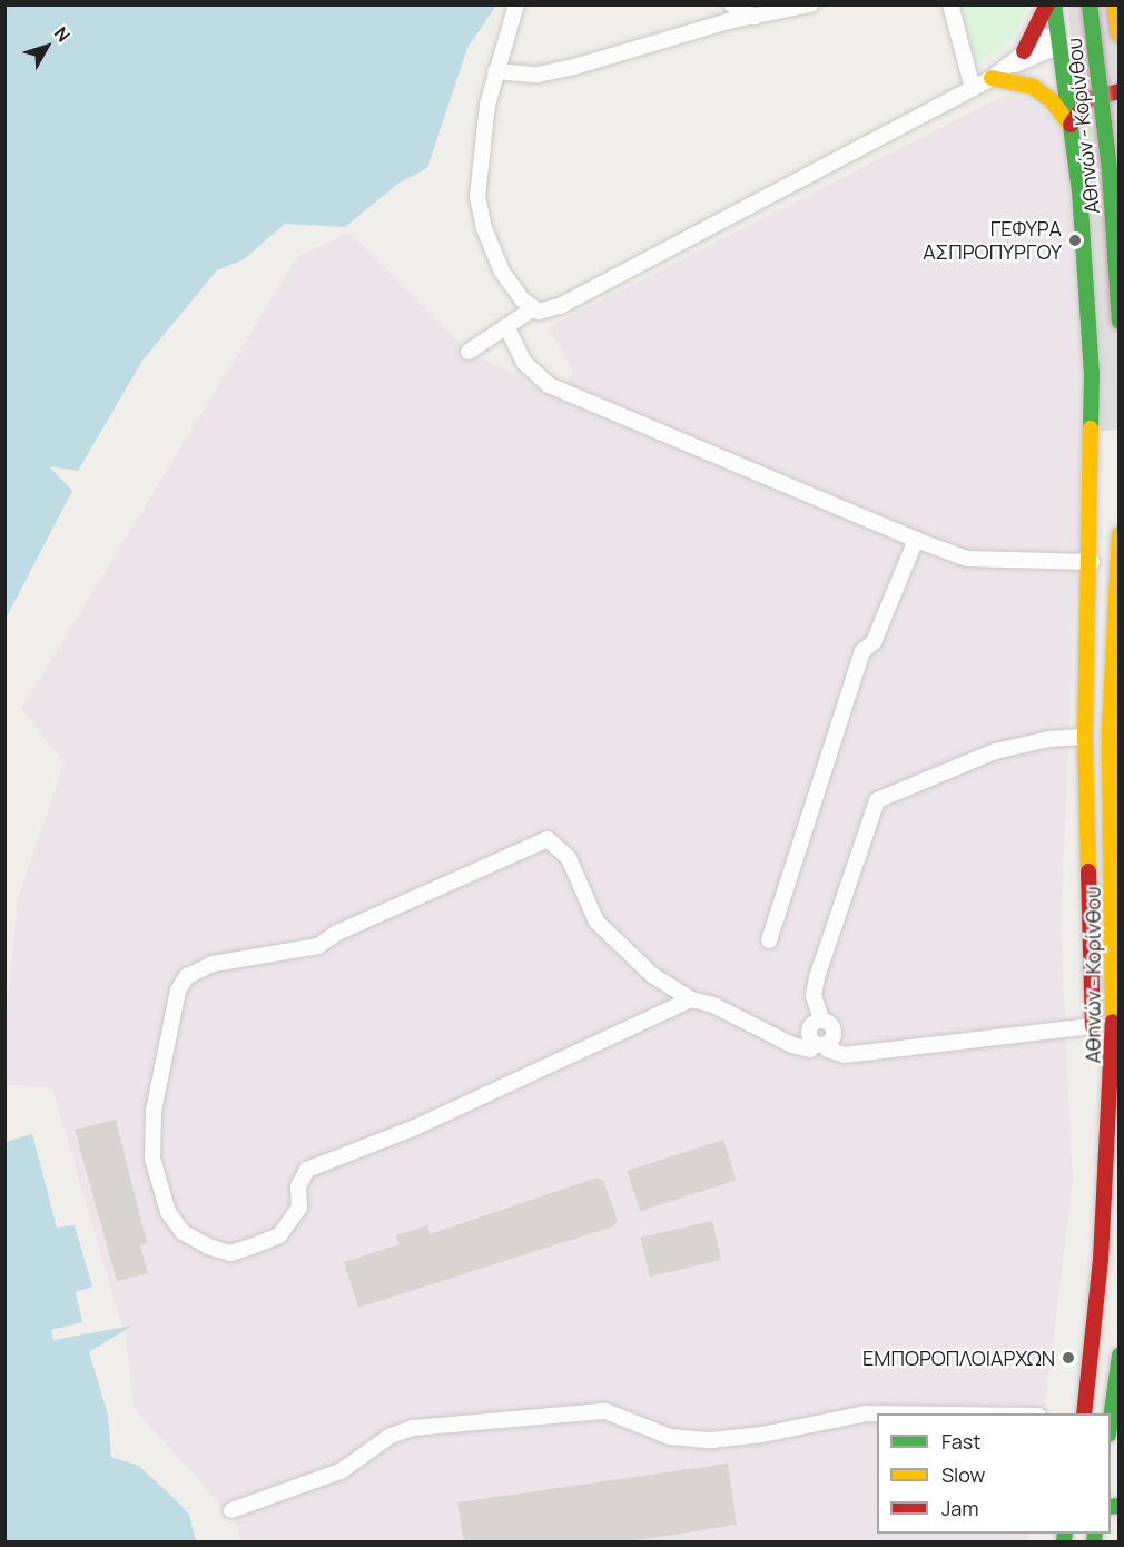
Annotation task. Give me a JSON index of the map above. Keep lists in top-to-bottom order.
{
  "streets": {
    "main road": ["Αθηνών - Κορίνθου"]
  },
  "places": ["ΓΕΦΥΡΑ ΑΣΠΡΟΠΥΡΓΟΥ", "ΕΜΠΟΡΟΠΛΟΙΑΡΧΩΝ"],
  "legend": ["Fast", "Slow", "Jam"],
  "north": "top right"
}
